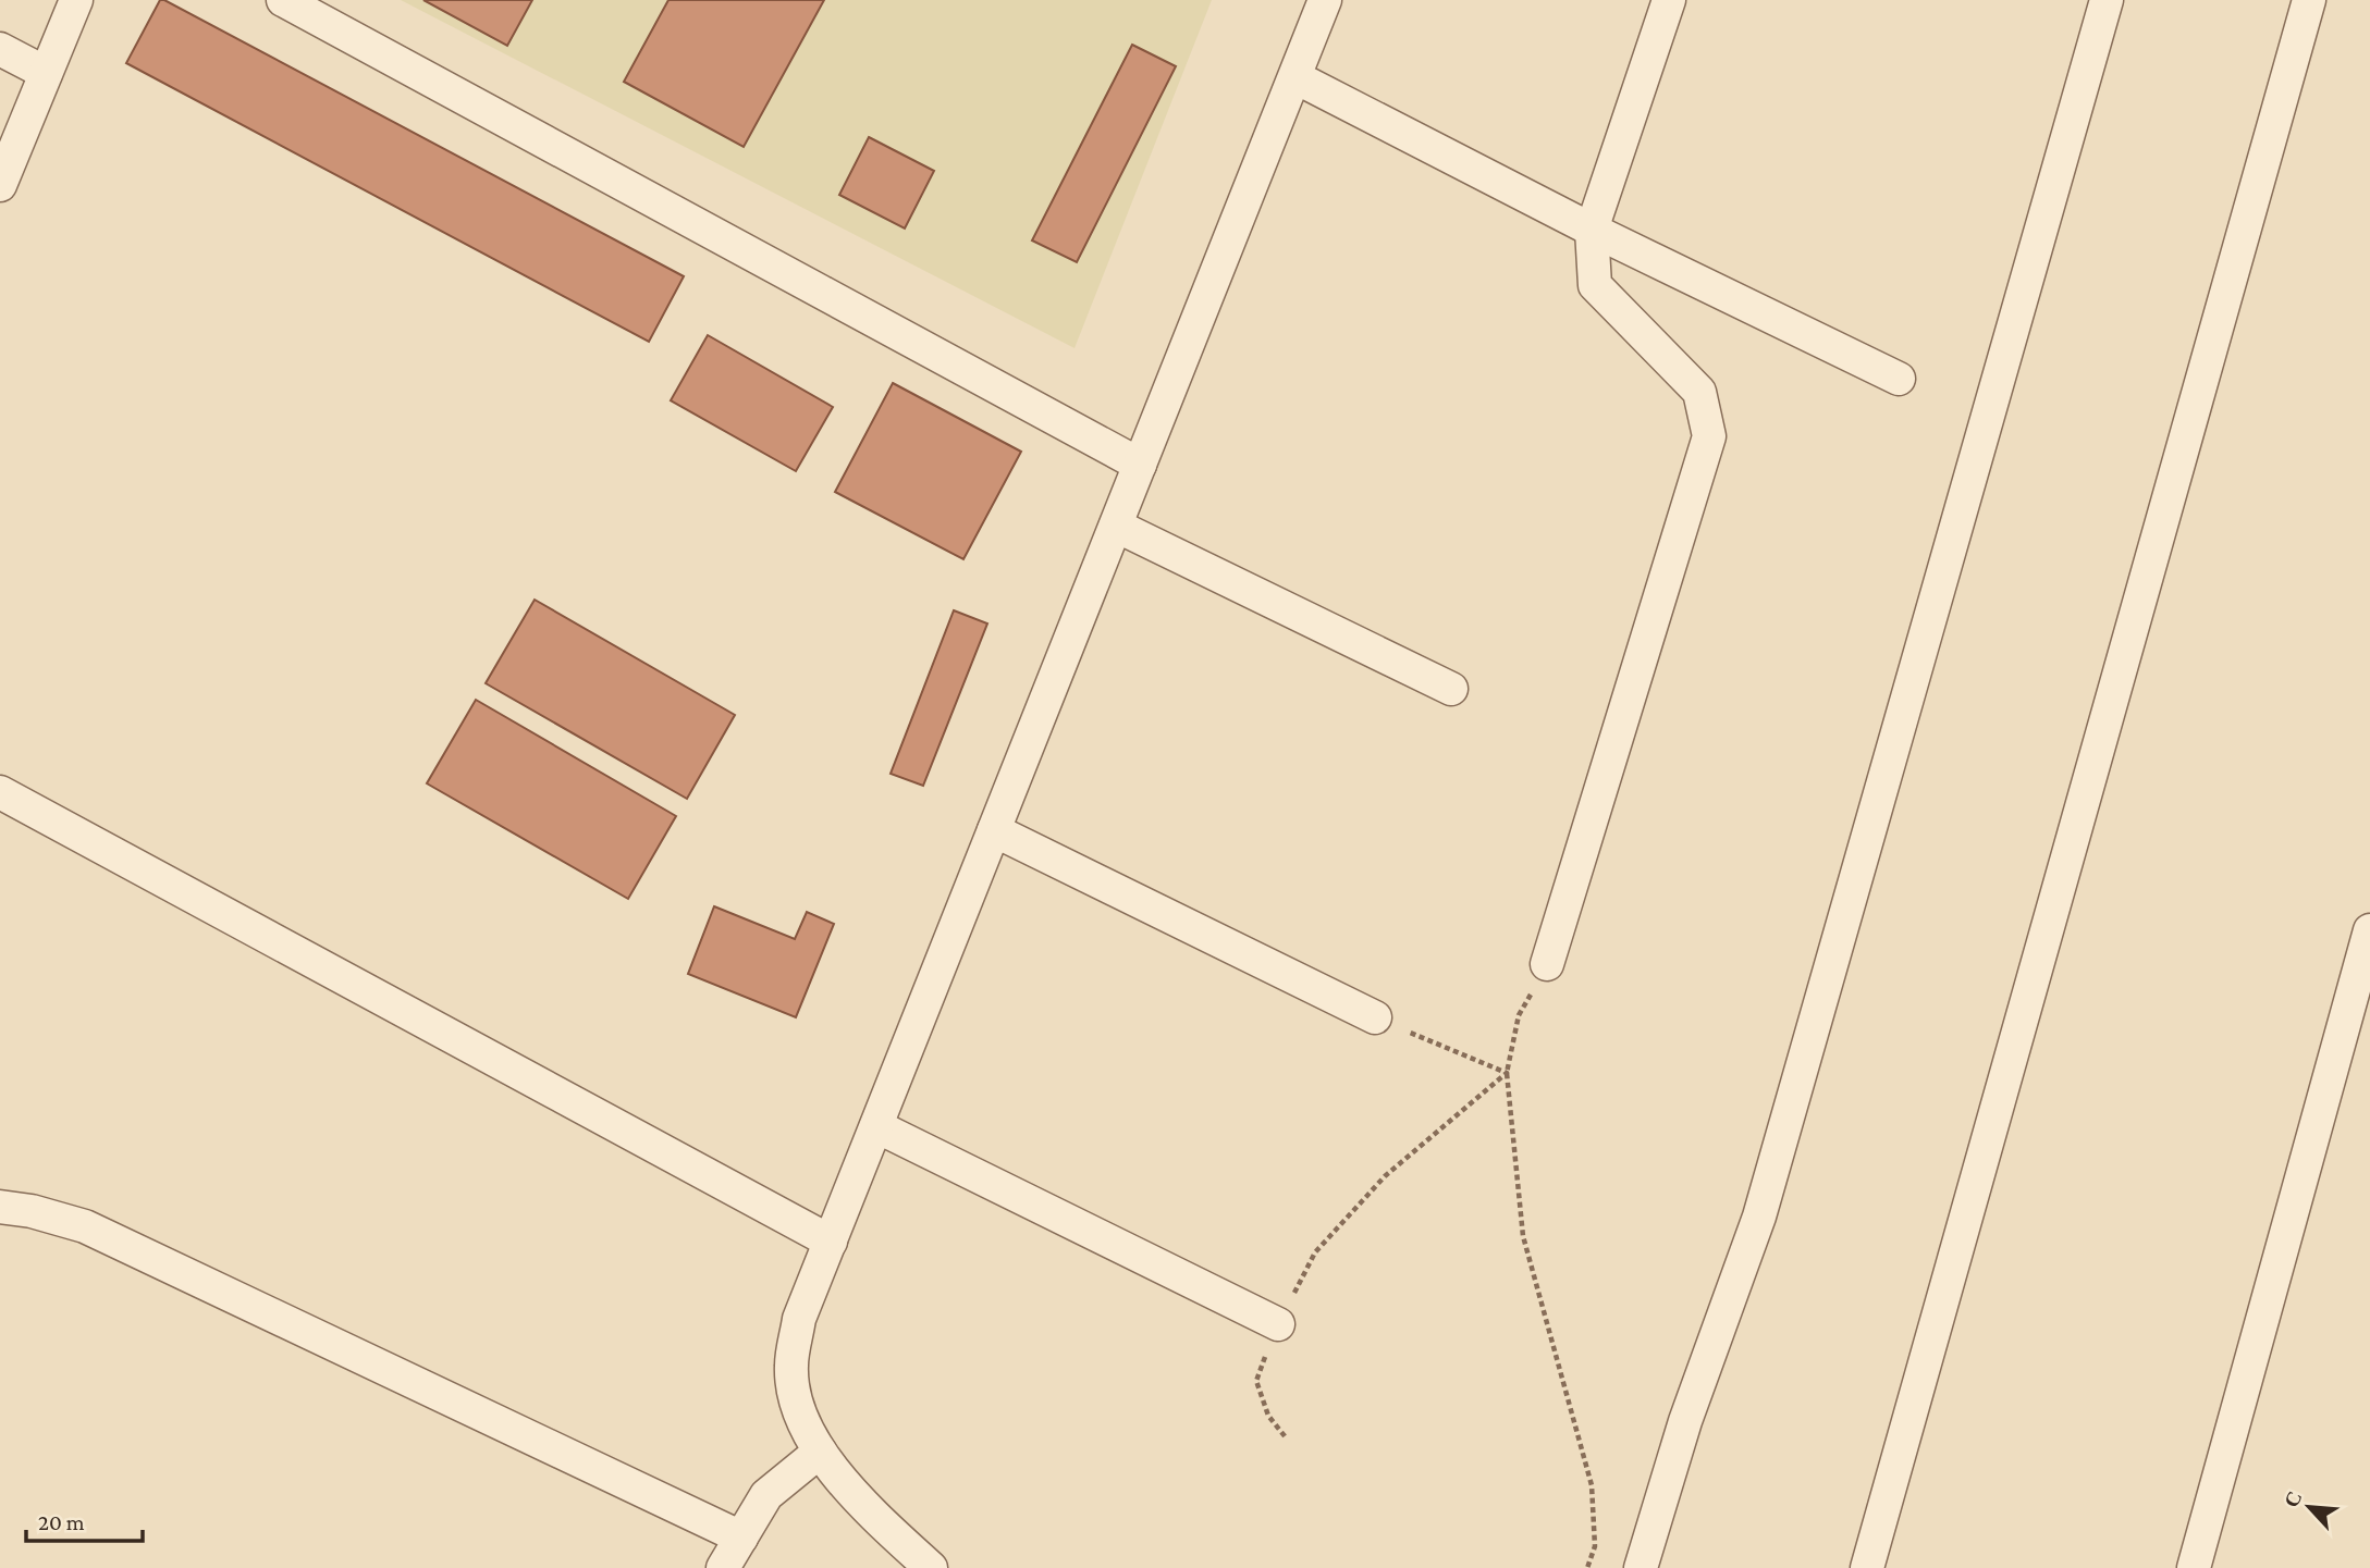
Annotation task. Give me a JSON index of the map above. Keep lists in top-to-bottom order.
{
  "scale_bar": "20 m",
  "north": "top left"
}
